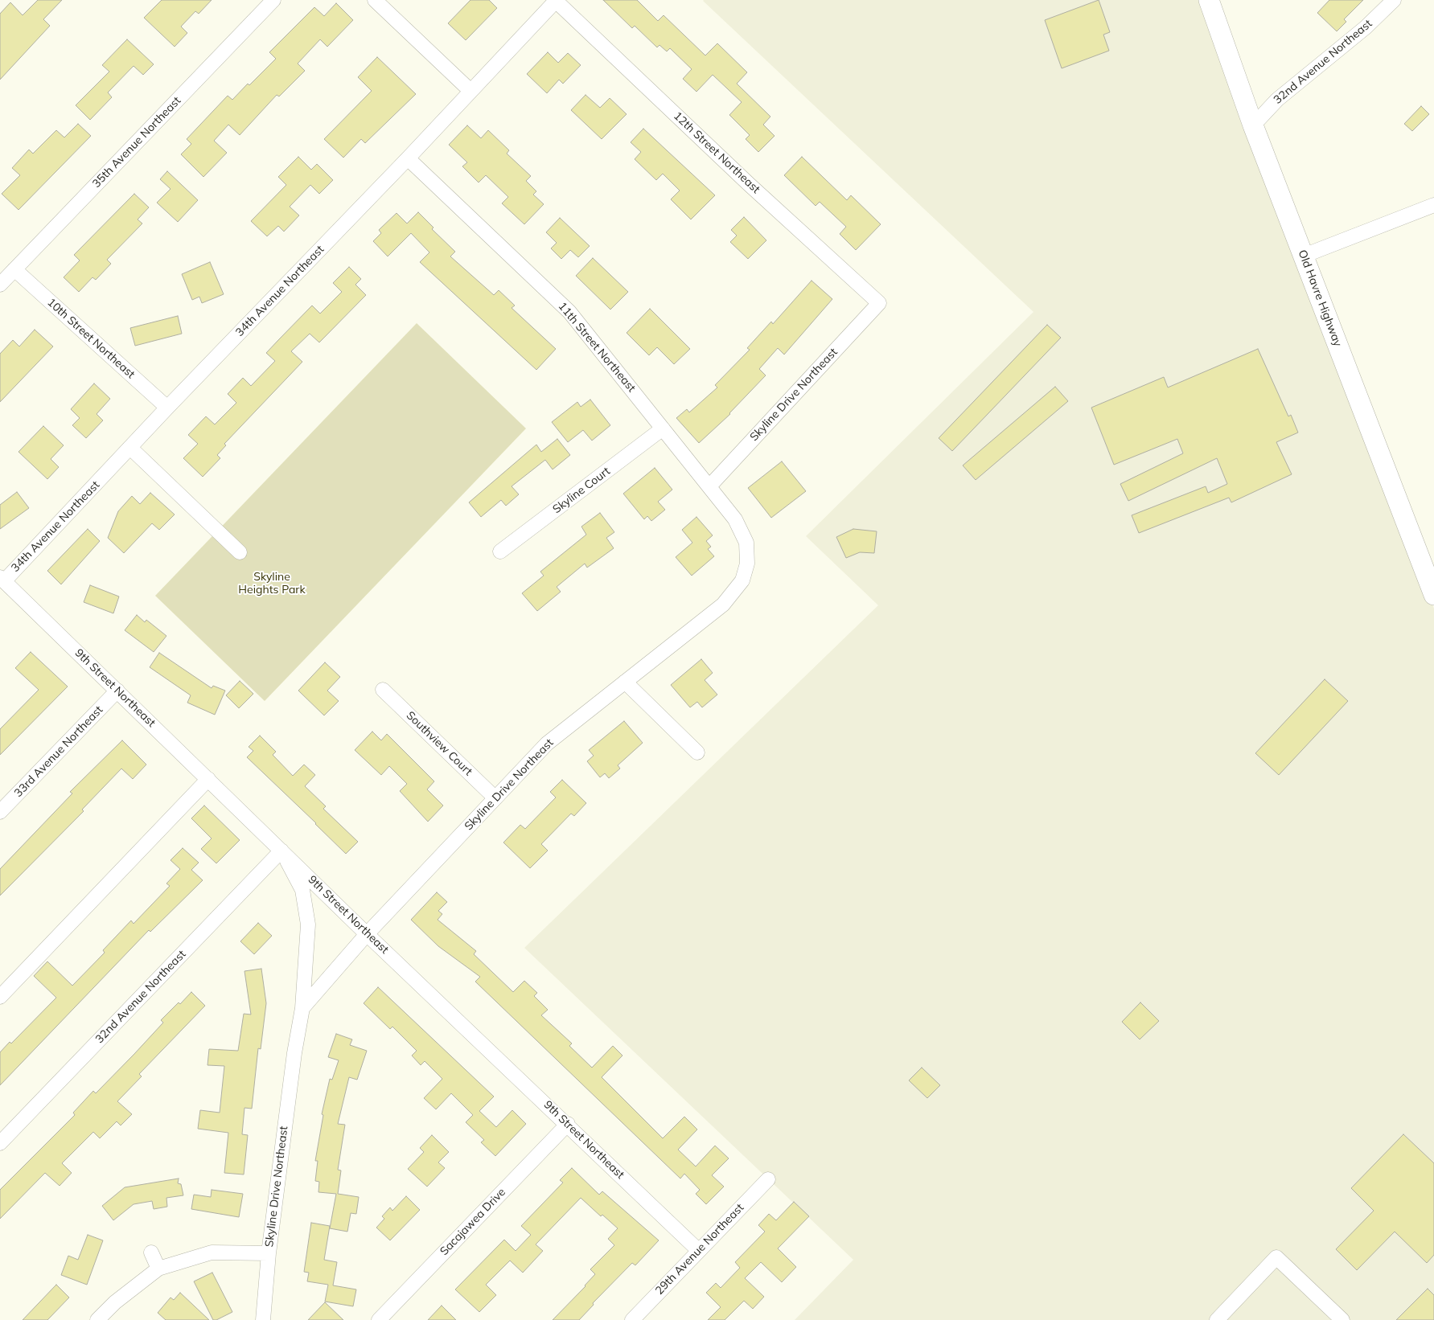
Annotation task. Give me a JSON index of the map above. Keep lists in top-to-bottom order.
{
  "streets": {
    "highway": ["Old Havre Highway"],
    "street": [
      "32nd Avenue Northeast",
      "35th Avenue Northeast",
      "12th Street Northeast",
      "34th Avenue Northeast",
      "10th Street Northeast",
      "11th Street Northeast",
      "Skyline Drive Northeast",
      "Skyline Court",
      "9th Street Northeast",
      "Southview Court",
      "33rd Avenue Northeast",
      "Sacajawea Drive",
      "29th Avenue Northeast"
    ]
  },
  "crossings": [
    ["32nd Avenue Northeast", "Old Havre Highway"],
    ["32nd Avenue Northeast", "Skyline Drive Northeast"],
    ["32nd Avenue Northeast", "9th Street Northeast"],
    ["35th Avenue Northeast", "10th Street Northeast"],
    ["12th Street Northeast", "34th Avenue Northeast"],
    ["12th Street Northeast", "Skyline Drive Northeast"],
    ["34th Avenue Northeast", "10th Street Northeast"],
    ["34th Avenue Northeast", "11th Street Northeast"],
    ["34th Avenue Northeast", "9th Street Northeast"],
    ["11th Street Northeast", "Skyline Drive Northeast"],
    ["11th Street Northeast", "Skyline Court"],
    ["Skyline Drive Northeast", "9th Street Northeast"],
    ["Skyline Drive Northeast", "Southview Court"],
    ["9th Street Northeast", "33rd Avenue Northeast"],
    ["9th Street Northeast", "Sacajawea Drive"],
    ["9th Street Northeast", "29th Avenue Northeast"]
  ],
  "parks": ["Skyline Heights Park"]
}
